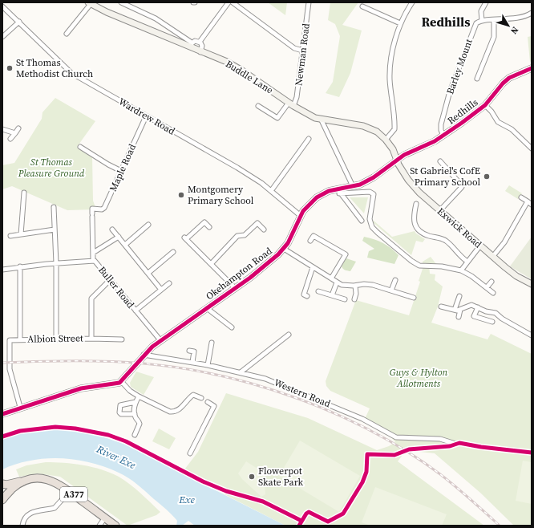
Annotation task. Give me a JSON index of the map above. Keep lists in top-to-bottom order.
{
  "streets": {
    "highway": ["A377"],
    "street": [
      "Newman Road",
      "Barley Mount",
      "Buddle Lane",
      "Redhills",
      "Wardrew Road",
      "Maple Road",
      "Exwick Road",
      "Okehampton Road",
      "Buller Road",
      "Albion Street",
      "Western Road"
    ]
  },
  "crossings": [
    ["Newman Road", "Buddle Lane"],
    ["Barley Mount", "Redhills"],
    ["Buddle Lane", "Redhills"],
    ["Buddle Lane", "Exwick Road"],
    ["Buddle Lane", "Okehampton Road"],
    ["Redhills", "Exwick Road"],
    ["Redhills", "Okehampton Road"],
    ["Wardrew Road", "Maple Road"],
    ["Wardrew Road", "Okehampton Road"],
    ["Exwick Road", "Okehampton Road"],
    ["Okehampton Road", "Buller Road"],
    ["Okehampton Road", "Western Road"]
  ],
  "districts": ["Redhills"],
  "water": ["River Exe", "Exe"],
  "parks": ["St Thomas Pleasure Ground", "Guys & Hylton Allotments"],
  "places": [
    "St Thomas Methodist Church",
    "St Gabriel's CofE Primary School",
    "Montgomery Primary School",
    "Flowerpot Skate Park"
  ],
  "north": "bottom right"
}
